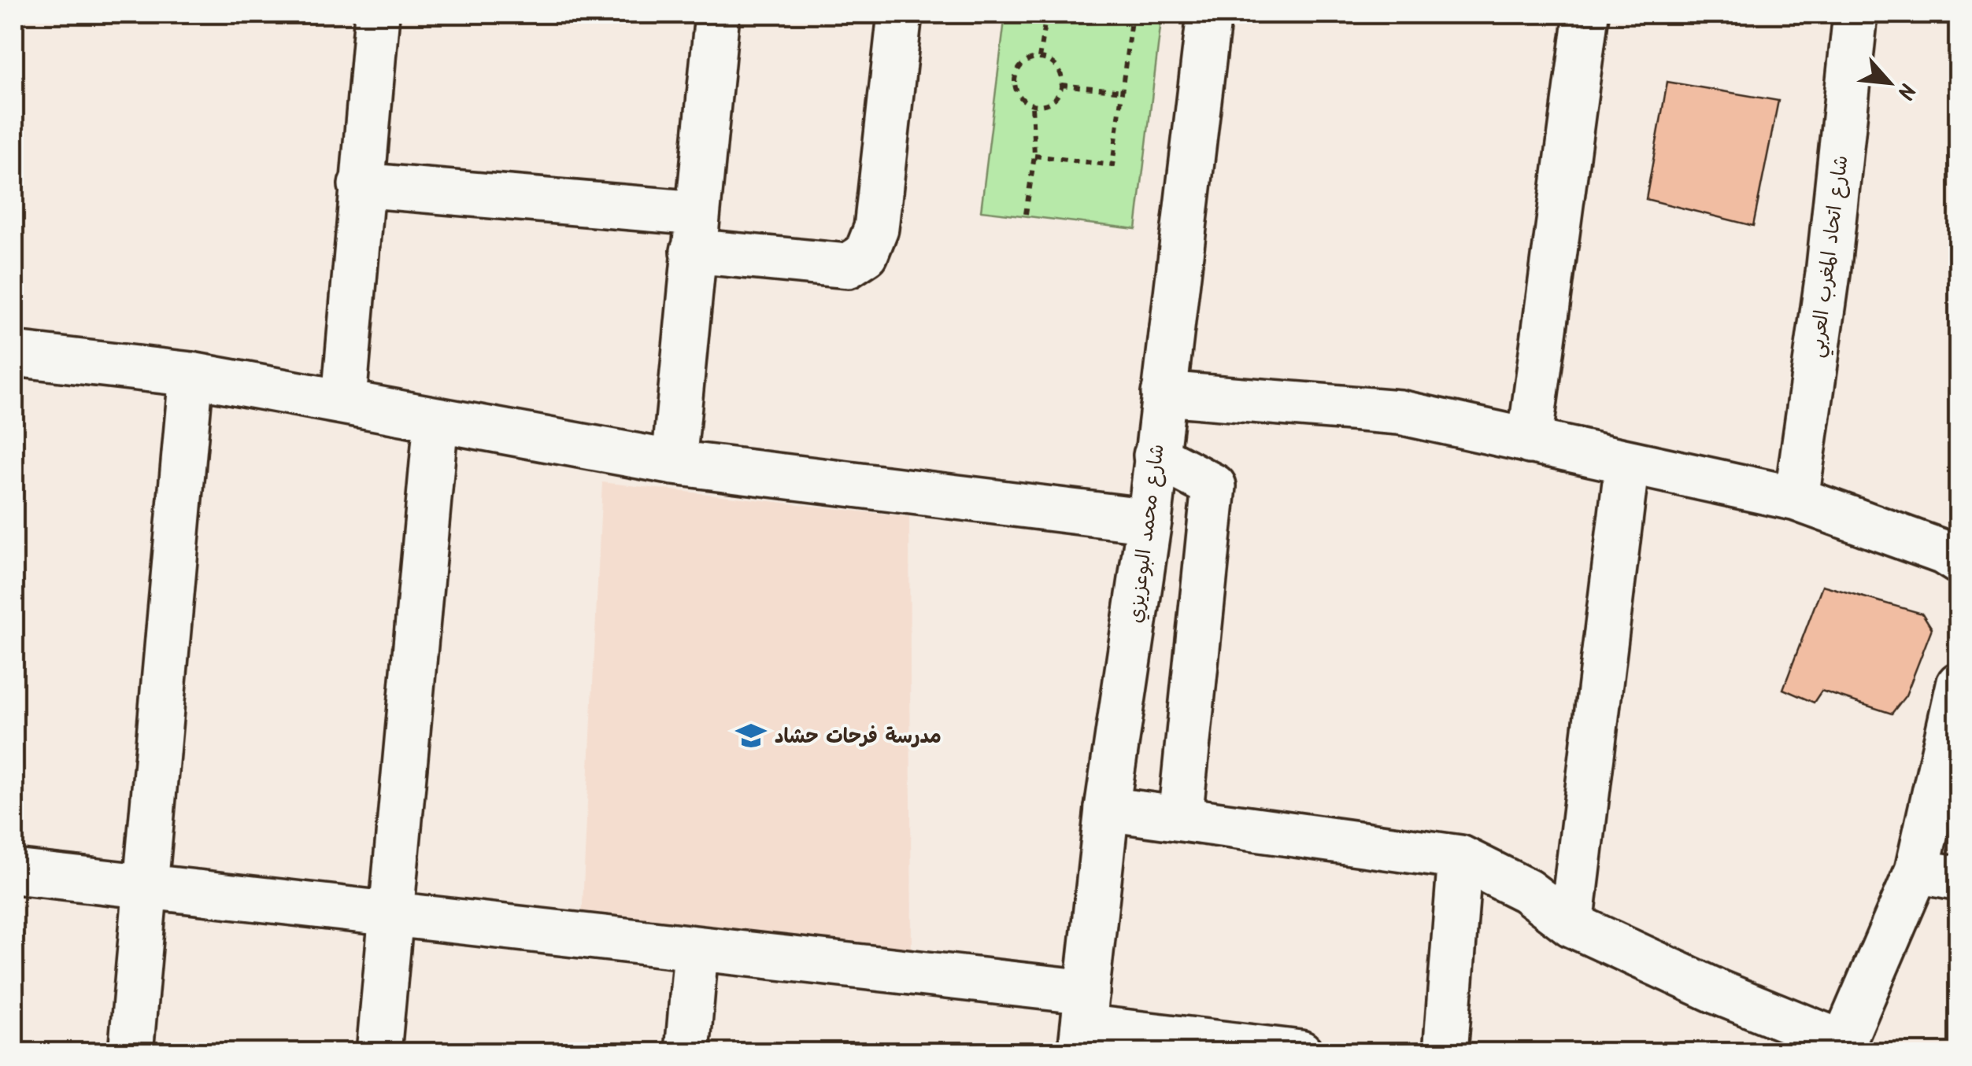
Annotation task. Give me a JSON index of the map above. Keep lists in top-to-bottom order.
{
  "streets": {
    "street": ["شارع اتحاد المغرب العربي", "شارع محمد البوعزيزي"]
  },
  "places": {
    "school or university": ["مدرسة فرحات حشاد"]
  },
  "north": "bottom right"
}
